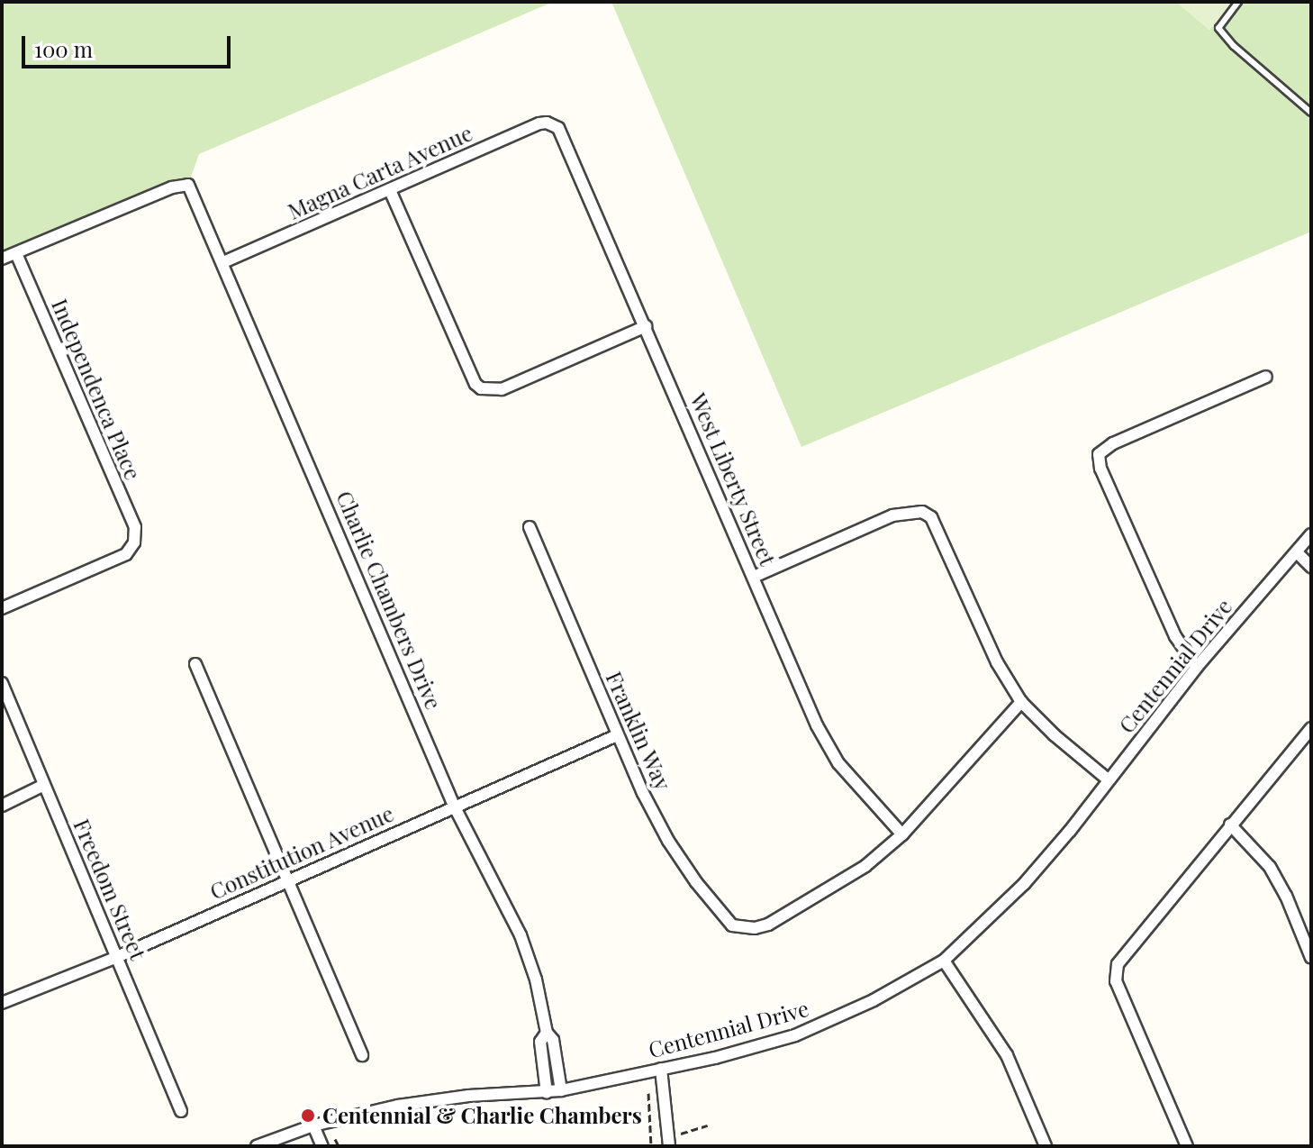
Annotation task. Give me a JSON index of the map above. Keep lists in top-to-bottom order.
{
  "streets": {
    "street": [
      "Magna Carta Avenue",
      "Independenca Place",
      "West Liberty Street",
      "Charlie Chambers Drive",
      "Centennial Drive",
      "Franklin Way",
      "Constitution Avenue",
      "Freedom Street"
    ]
  },
  "crossings": [
    ["Magna Carta Avenue", "West Liberty Street"],
    ["Magna Carta Avenue", "Charlie Chambers Drive"],
    ["Independenca Place", "Charlie Chambers Drive"],
    ["West Liberty Street", "Franklin Way"],
    ["Charlie Chambers Drive", "Centennial Drive"],
    ["Charlie Chambers Drive", "Constitution Avenue"],
    ["Franklin Way", "Constitution Avenue"],
    ["Constitution Avenue", "Freedom Street"]
  ],
  "places": ["Centennial & Charlie Chambers"],
  "scale_bar": "100 m"
}
